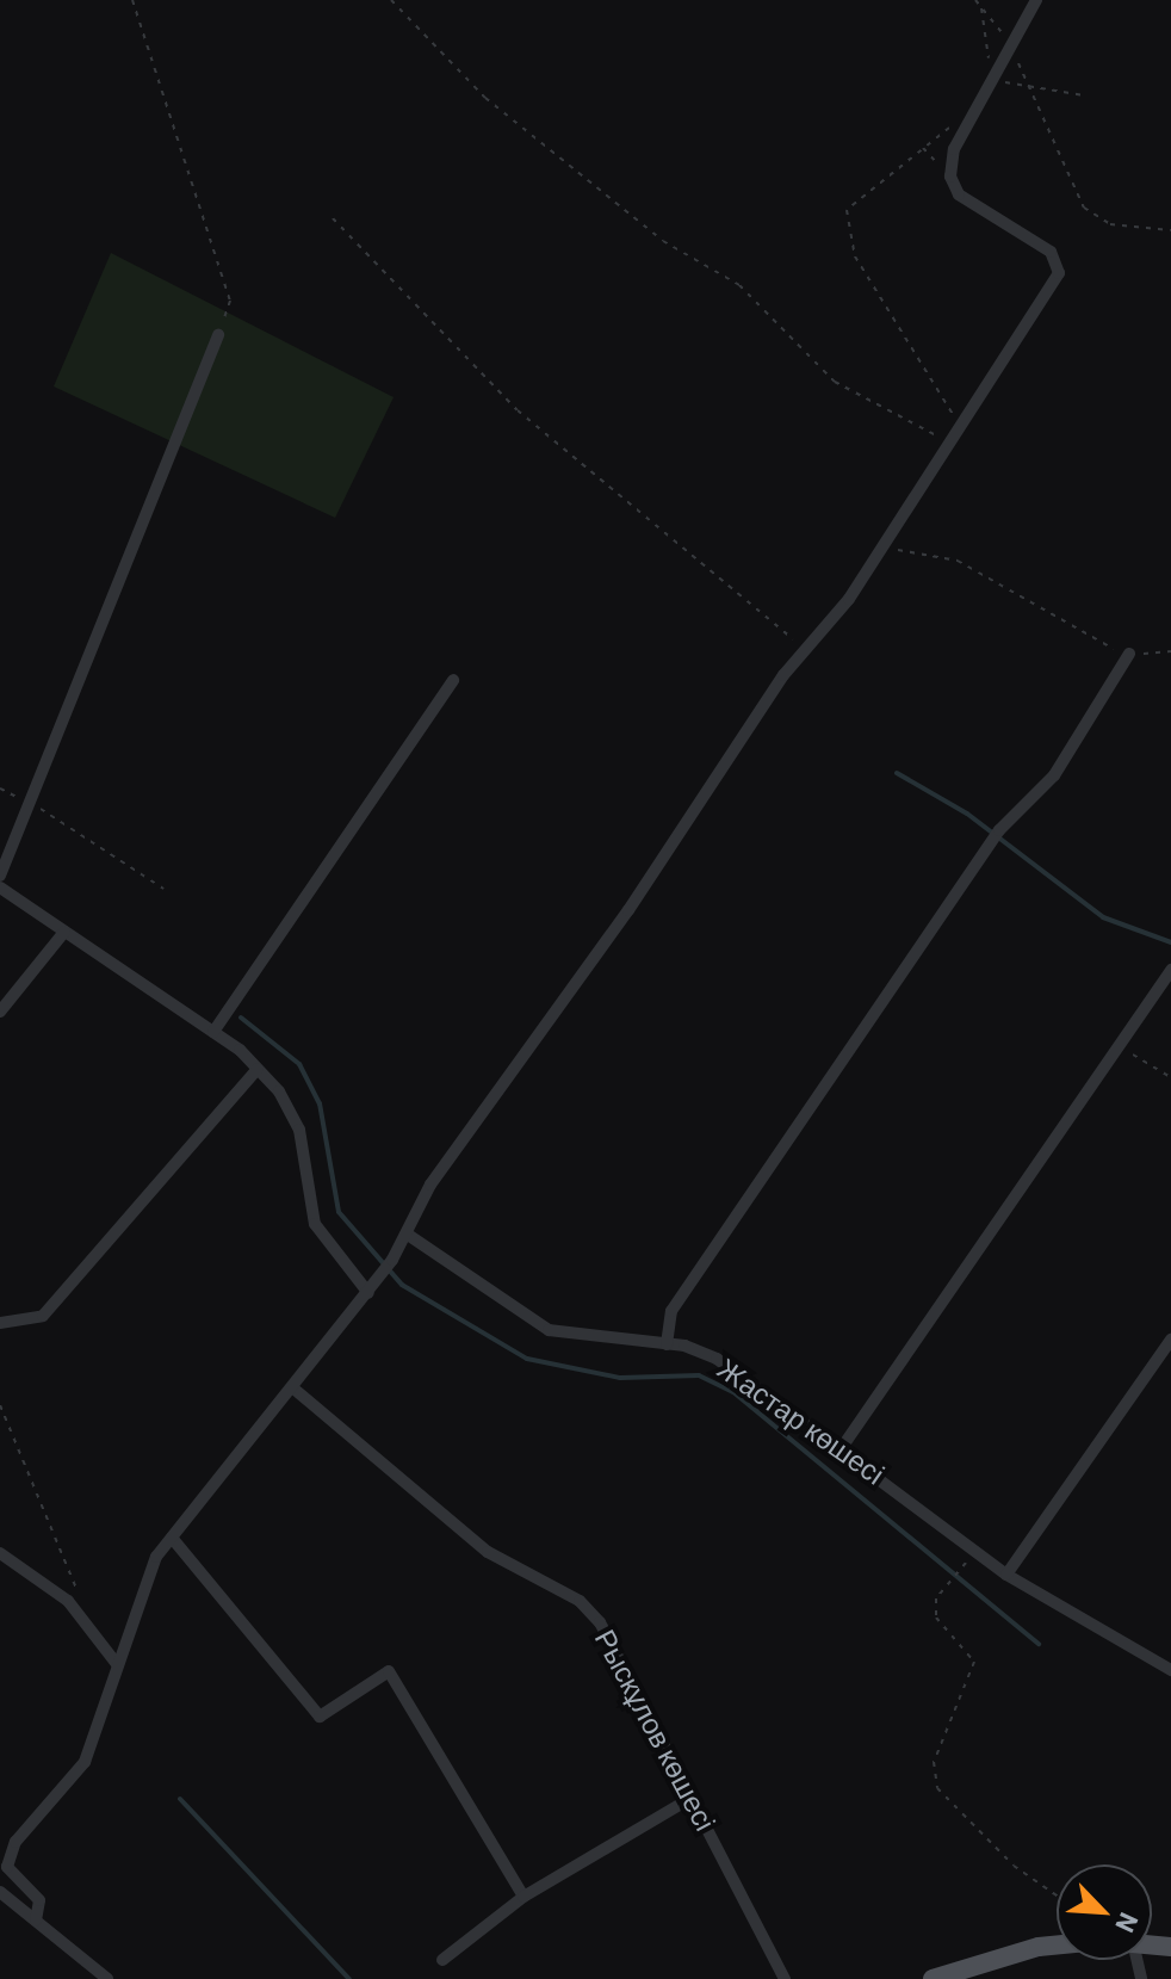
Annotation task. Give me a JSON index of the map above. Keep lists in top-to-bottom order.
{
  "streets": {
    "street": ["Жастар көшесі", "Рыскұлов көшесі"]
  },
  "north": "bottom right"
}
